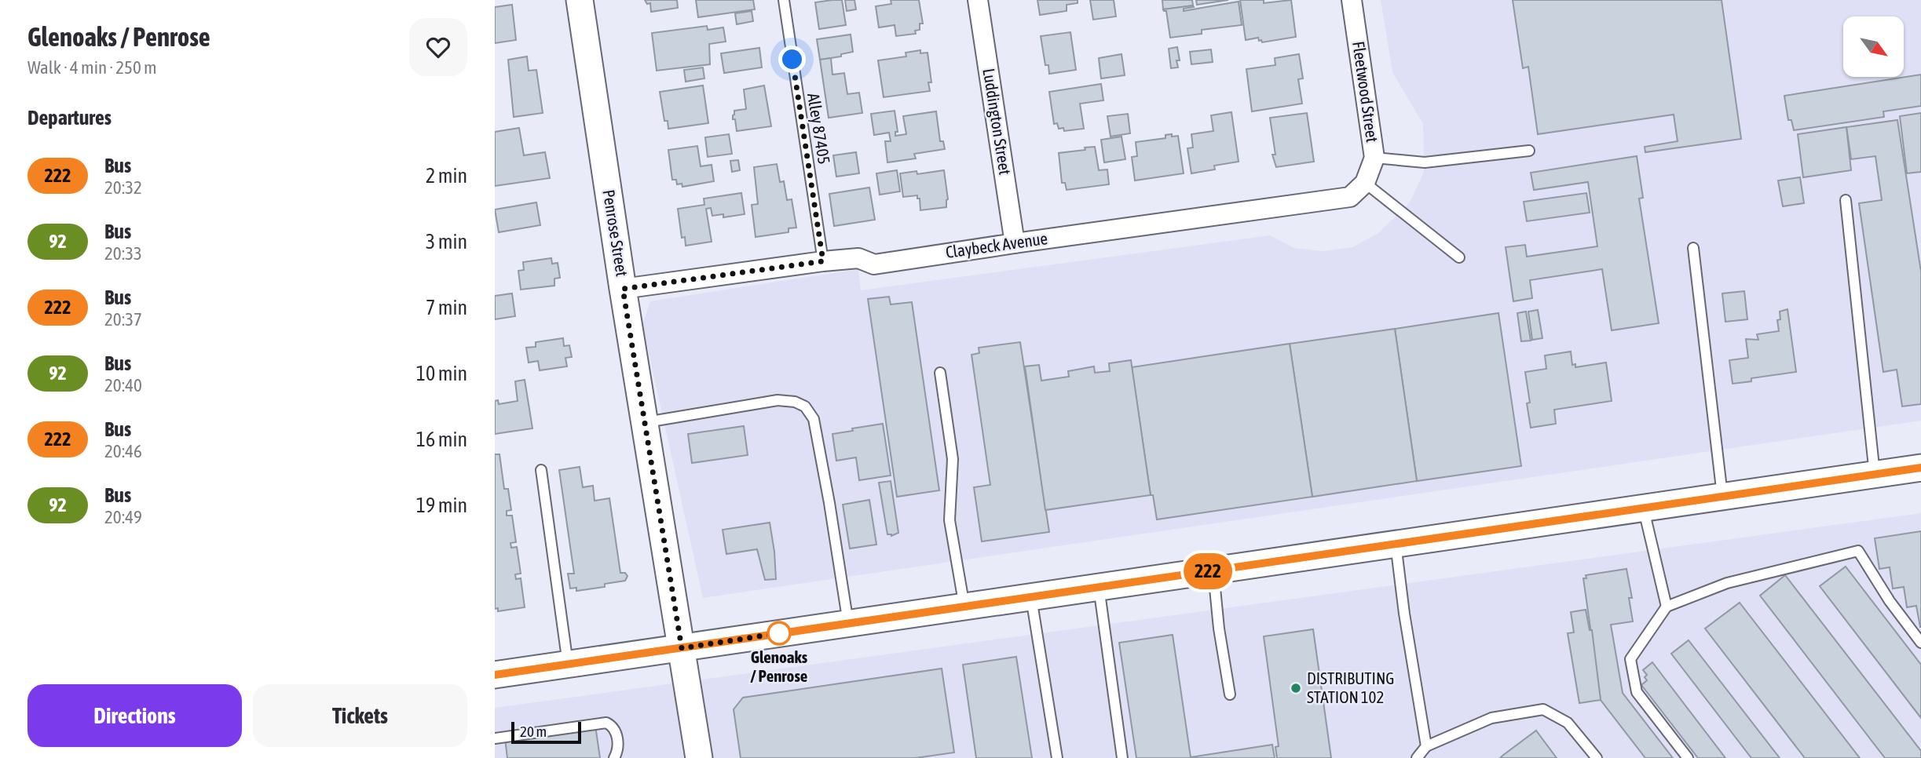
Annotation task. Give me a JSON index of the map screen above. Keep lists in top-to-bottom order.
{
  "streets": {
    "main road": ["Penrose Street"],
    "street": ["Fleetwood Street", "Luddington Street", "Claybeck Avenue"],
    "lane": ["Alley 87405"]
  },
  "crossings": [
    ["Fleetwood Street", "Claybeck Avenue"],
    ["Luddington Street", "Claybeck Avenue"],
    ["Alley 87405", "Claybeck Avenue"],
    ["Penrose Street", "Claybeck Avenue"]
  ],
  "places": ["Glenoaks / Penrose", "DISTRIBUTING STATION 102"],
  "lines": ["bus line 222"],
  "scale_bar": "20 m",
  "north": "bottom right",
  "page": {
    "heading": [
      ["Glenoaks / Penrose", "Walk · 4 min · 250 m"],
      "Departures"
    ],
    "on_map": "222",
    "list": [
      {
        "mark": "222",
        "name": "Bus",
        "note": "20:32",
        "value": "2 min"
      },
      {
        "mark": "92",
        "name": "Bus",
        "note": "20:33",
        "value": "3 min"
      },
      {
        "mark": "222",
        "name": "Bus",
        "note": "20:37",
        "value": "7 min"
      },
      {
        "mark": "92",
        "name": "Bus",
        "note": "20:40",
        "value": "10 min"
      },
      {
        "mark": "222",
        "name": "Bus",
        "note": "20:46",
        "value": "16 min"
      },
      {
        "mark": "92",
        "name": "Bus",
        "note": "20:49",
        "value": "19 min"
      }
    ],
    "buttons": ["Directions", "Tickets"],
    "scale": "20 m"
  }
}
